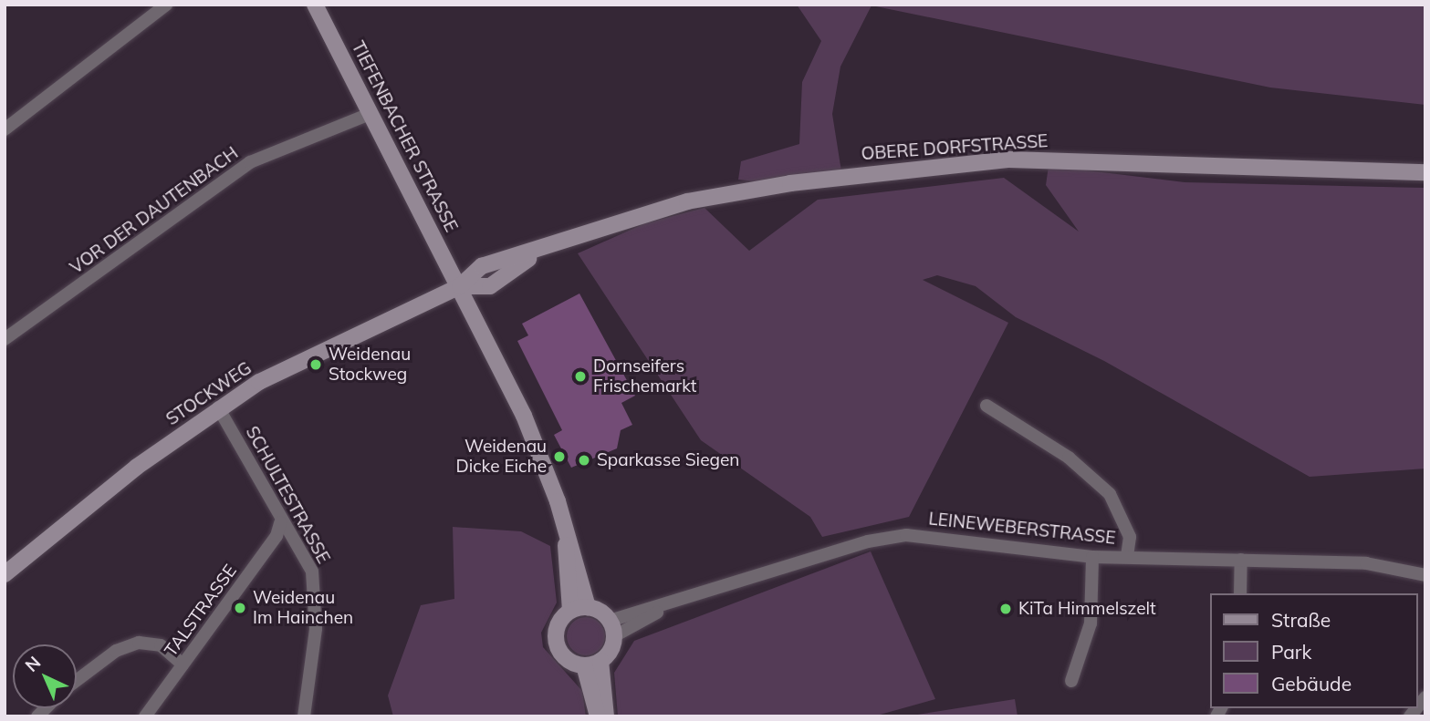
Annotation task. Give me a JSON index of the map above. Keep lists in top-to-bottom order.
{
  "streets": {
    "street": [
      "TIEFENBACHER STRASSE",
      "OBERE DORFSTRASSE",
      "VOR DER DAUTENBACH",
      "STOCKWEG",
      "SCHULTESTRASSE",
      "LEINEWEBERSTRASSE",
      "TALSTRASSE"
    ]
  },
  "crossings": [
    ["TIEFENBACHER STRASSE", "OBERE DORFSTRASSE"],
    ["TIEFENBACHER STRASSE", "VOR DER DAUTENBACH"],
    ["TIEFENBACHER STRASSE", "STOCKWEG"],
    ["OBERE DORFSTRASSE", "STOCKWEG"],
    ["STOCKWEG", "SCHULTESTRASSE"],
    ["SCHULTESTRASSE", "TALSTRASSE"]
  ],
  "places": [
    "Weidenau Stockweg",
    "Dornseifers Frischemarkt",
    "Weidenau Dicke Eiche",
    "Sparkasse Siegen",
    "Weidenau Im Hainchen",
    "KiTa Himmelszelt"
  ],
  "legend": ["Straße", "Park", "Gebäude"],
  "north": "top left"
}
